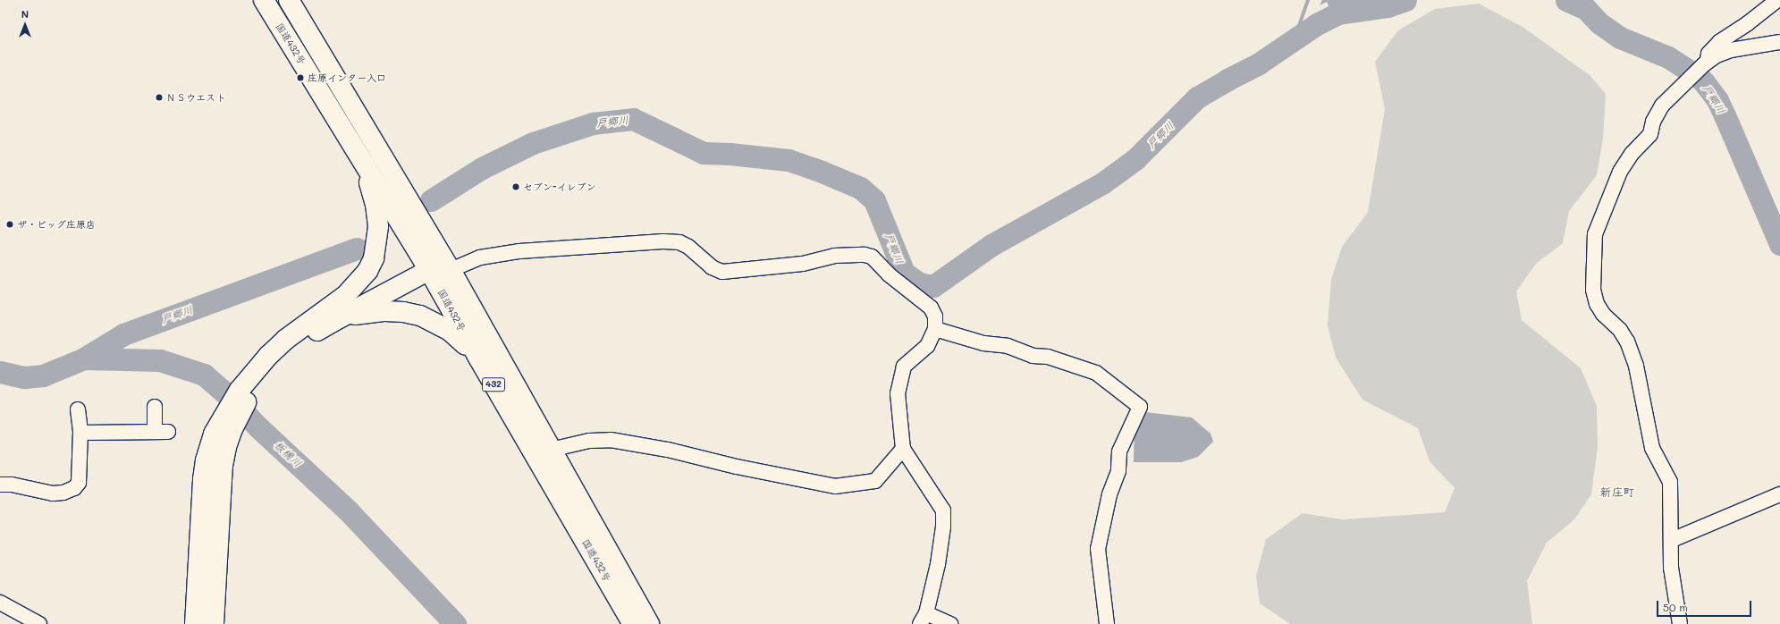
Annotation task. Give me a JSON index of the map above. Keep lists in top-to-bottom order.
{
  "streets": {
    "highway": ["国道432号", "432"]
  },
  "districts": ["新庄町"],
  "water": ["戸郷川", "板橋川"],
  "places": [
    "庄原インター入口",
    "ＮＳウエスト",
    "セブン-イレブン",
    "ザ・ビッグ庄原店"
  ],
  "scale_bar": "50 m",
  "north": "top"
}
